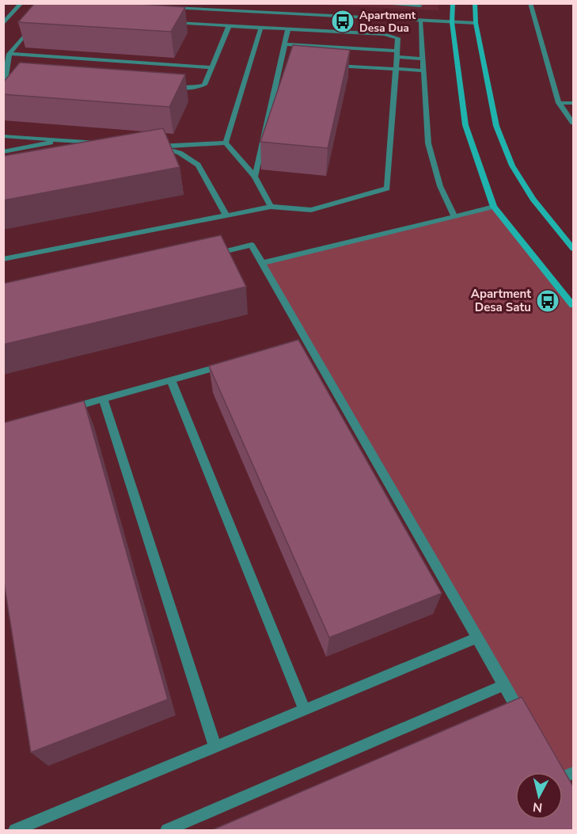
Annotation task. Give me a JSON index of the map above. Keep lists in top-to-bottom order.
{
  "places": {
    "bus stop": ["Apartment Desa Dua", "Apartment Desa Satu"]
  },
  "north": "bottom"
}
